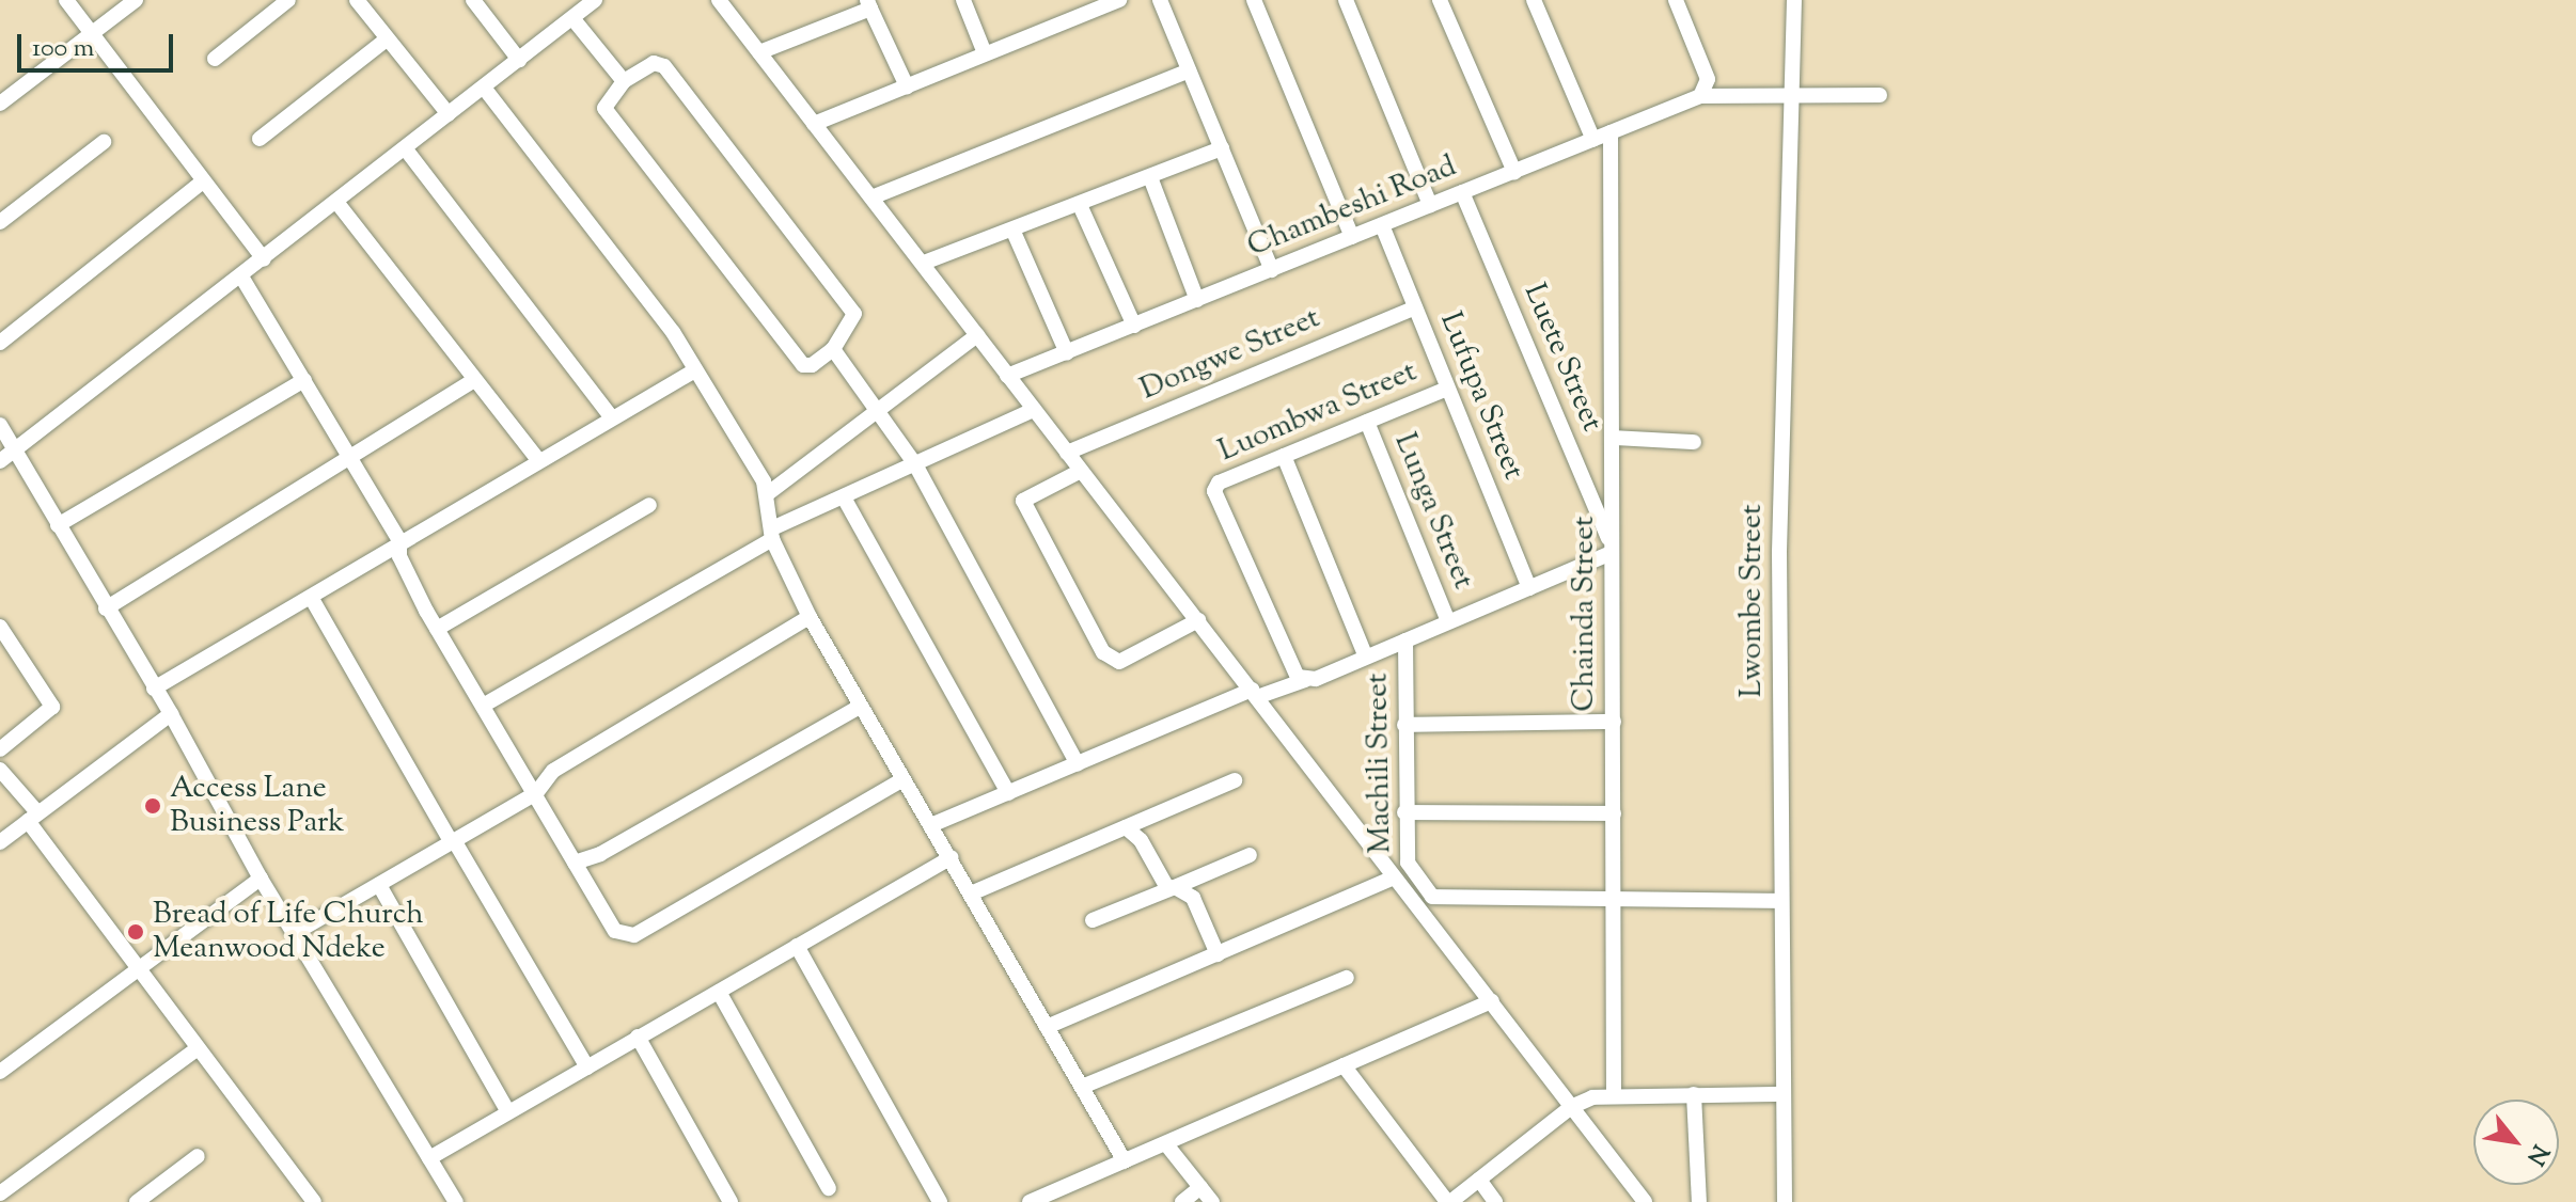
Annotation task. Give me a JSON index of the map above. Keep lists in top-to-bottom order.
{
  "streets": {
    "street": [
      "Chambeshi Road",
      "Dongwe Street",
      "Luete Street",
      "Lufupa Street",
      "Luombwa Street",
      "Lunga Street",
      "Lwombe Street",
      "Chainda Street",
      "Machili Street"
    ]
  },
  "crossings": [
    ["Chambeshi Road", "Luete Street"],
    ["Chambeshi Road", "Lufupa Street"],
    ["Chambeshi Road", "Chainda Street"],
    ["Dongwe Street", "Lufupa Street"],
    ["Luete Street", "Chainda Street"],
    ["Lufupa Street", "Luombwa Street"],
    ["Luombwa Street", "Lunga Street"]
  ],
  "places": ["Access Lane Business Park", "Bread of Life Church Meanwood Ndeke"],
  "scale_bar": "100 m",
  "north": "bottom right"
}
